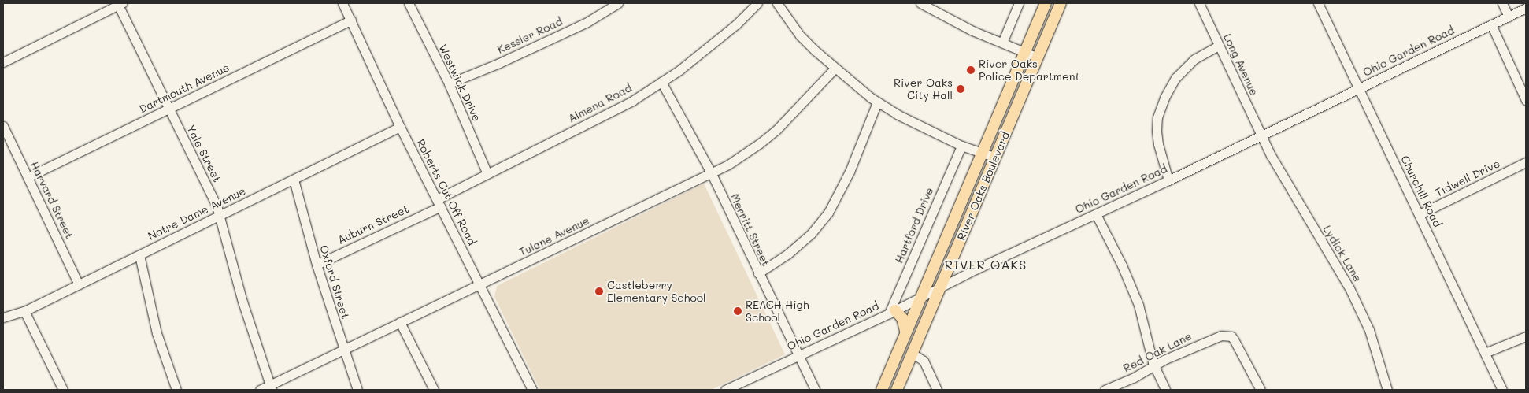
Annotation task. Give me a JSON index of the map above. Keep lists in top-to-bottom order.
{
  "streets": {
    "main road": ["River Oaks Boulevard"],
    "street": [
      "Kessler Road",
      "Ohio Garden Road",
      "Long Avenue",
      "Westwick Drive",
      "Dartmouth Avenue",
      "Almena Road",
      "Yale Street",
      "Tidwell Drive",
      "Churchill Road",
      "Roberts Cut Off Road",
      "Harvard Street",
      "Notre Dame Avenue",
      "Auburn Street",
      "Hartford Drive",
      "Merritt Street",
      "Tulane Avenue",
      "Lydick Lane",
      "Oxford Street",
      "Red Oak Lane"
    ]
  },
  "crossings": [
    ["Kessler Road", "Westwick Drive"],
    ["Ohio Garden Road", "Long Avenue"],
    ["Ohio Garden Road", "River Oaks Boulevard"],
    ["Ohio Garden Road", "Churchill Road"],
    ["Ohio Garden Road", "Hartford Drive"],
    ["Ohio Garden Road", "Merritt Street"],
    ["Ohio Garden Road", "Lydick Lane"],
    ["Long Avenue", "Lydick Lane"],
    ["Westwick Drive", "Almena Road"],
    ["Dartmouth Avenue", "Yale Street"],
    ["Dartmouth Avenue", "Roberts Cut Off Road"],
    ["Dartmouth Avenue", "Harvard Street"],
    ["Almena Road", "Roberts Cut Off Road"],
    ["Almena Road", "Auburn Street"],
    ["Almena Road", "Merritt Street"],
    ["Yale Street", "Notre Dame Avenue"],
    ["Yale Street", "Tulane Avenue"],
    ["Tidwell Drive", "Churchill Road"],
    ["Roberts Cut Off Road", "Notre Dame Avenue"],
    ["Roberts Cut Off Road", "Auburn Street"],
    ["Roberts Cut Off Road", "Tulane Avenue"],
    ["Harvard Street", "Notre Dame Avenue"],
    ["Notre Dame Avenue", "Oxford Street"],
    ["Auburn Street", "Oxford Street"],
    ["Merritt Street", "Tulane Avenue"],
    ["Tulane Avenue", "Oxford Street"]
  ],
  "districts": ["RIVER OAKS"],
  "places": [
    "River Oaks Police Department",
    "River Oaks City Hall",
    "Castleberry Elementary School",
    "REACH High School"
  ]
}
